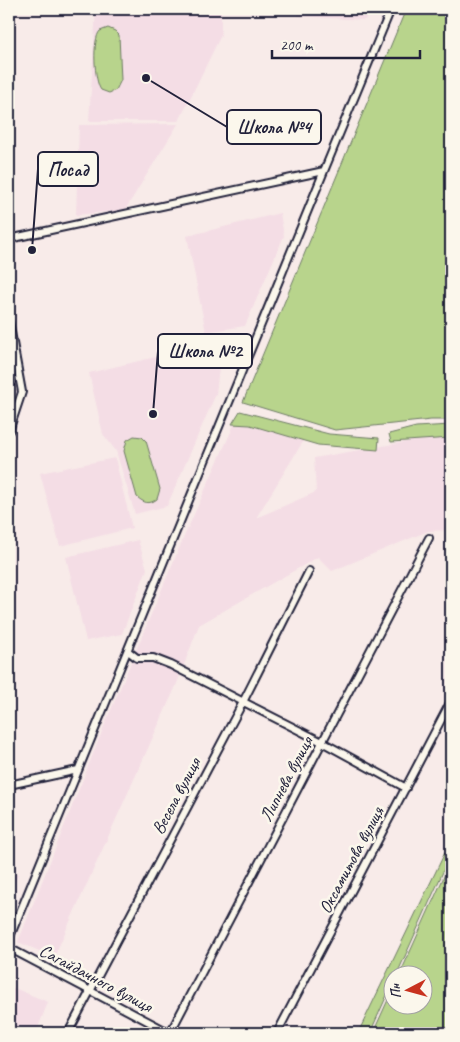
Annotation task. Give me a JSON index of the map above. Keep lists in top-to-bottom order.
{
  "streets": {
    "street": [
      "Липнева вулиця",
      "Весела вулиця",
      "Оксамитова вулиця",
      "Сагайдачного вулиця"
    ]
  },
  "crossings": [
    ["Липнева вулиця", "Сагайдачного вулиця"],
    ["Весела вулиця", "Сагайдачного вулиця"]
  ],
  "places": ["Школа №4", "Посад", "Школа №2"],
  "scale_bar": "200 m",
  "north": "left"
}
